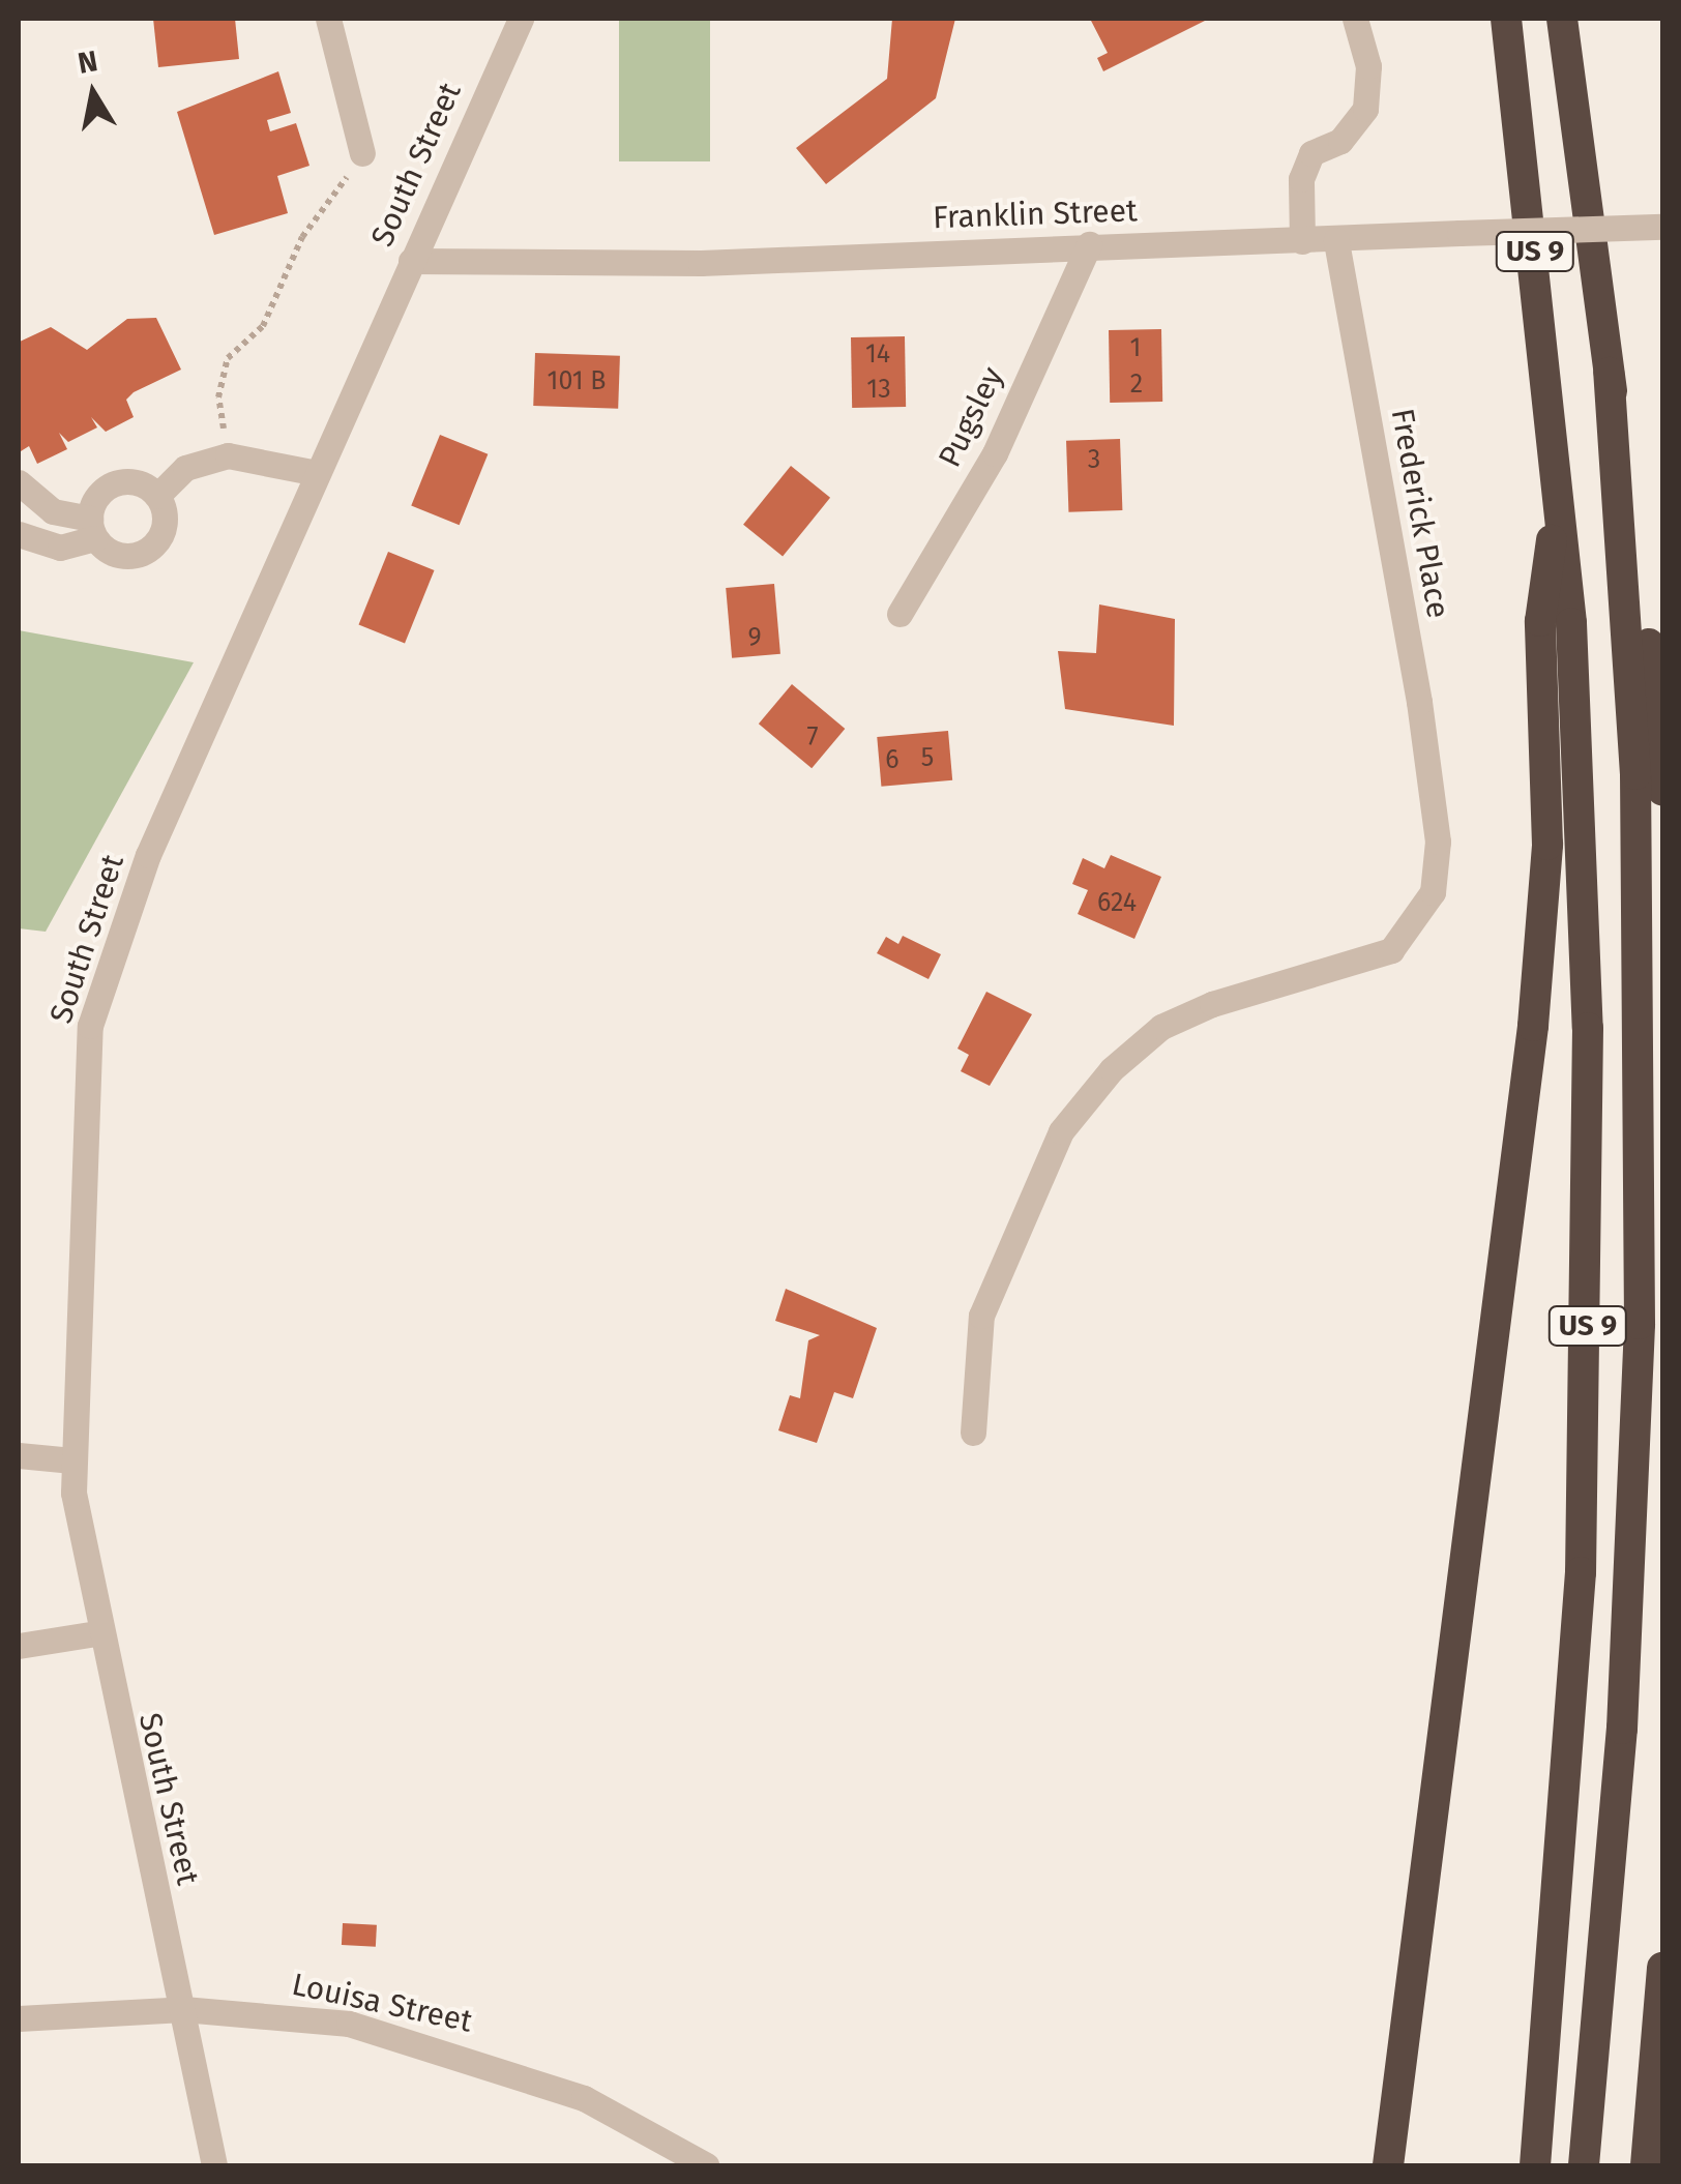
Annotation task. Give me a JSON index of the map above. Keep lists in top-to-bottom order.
{
  "streets": {
    "highway": ["US 9"],
    "street": [
      "South Street",
      "Franklin Street",
      "Pugsley",
      "Frederick Place",
      "Louisa Street"
    ]
  },
  "crossings": [
    ["South Street", "Franklin Street"],
    ["South Street", "Louisa Street"],
    ["Franklin Street", "Pugsley"],
    ["Franklin Street", "Frederick Place"]
  ],
  "house_numbers": [
    "1",
    "14",
    "101 B",
    "2",
    "13",
    "3",
    "9",
    "7",
    "5",
    "6",
    "624"
  ],
  "north": "top"
}
